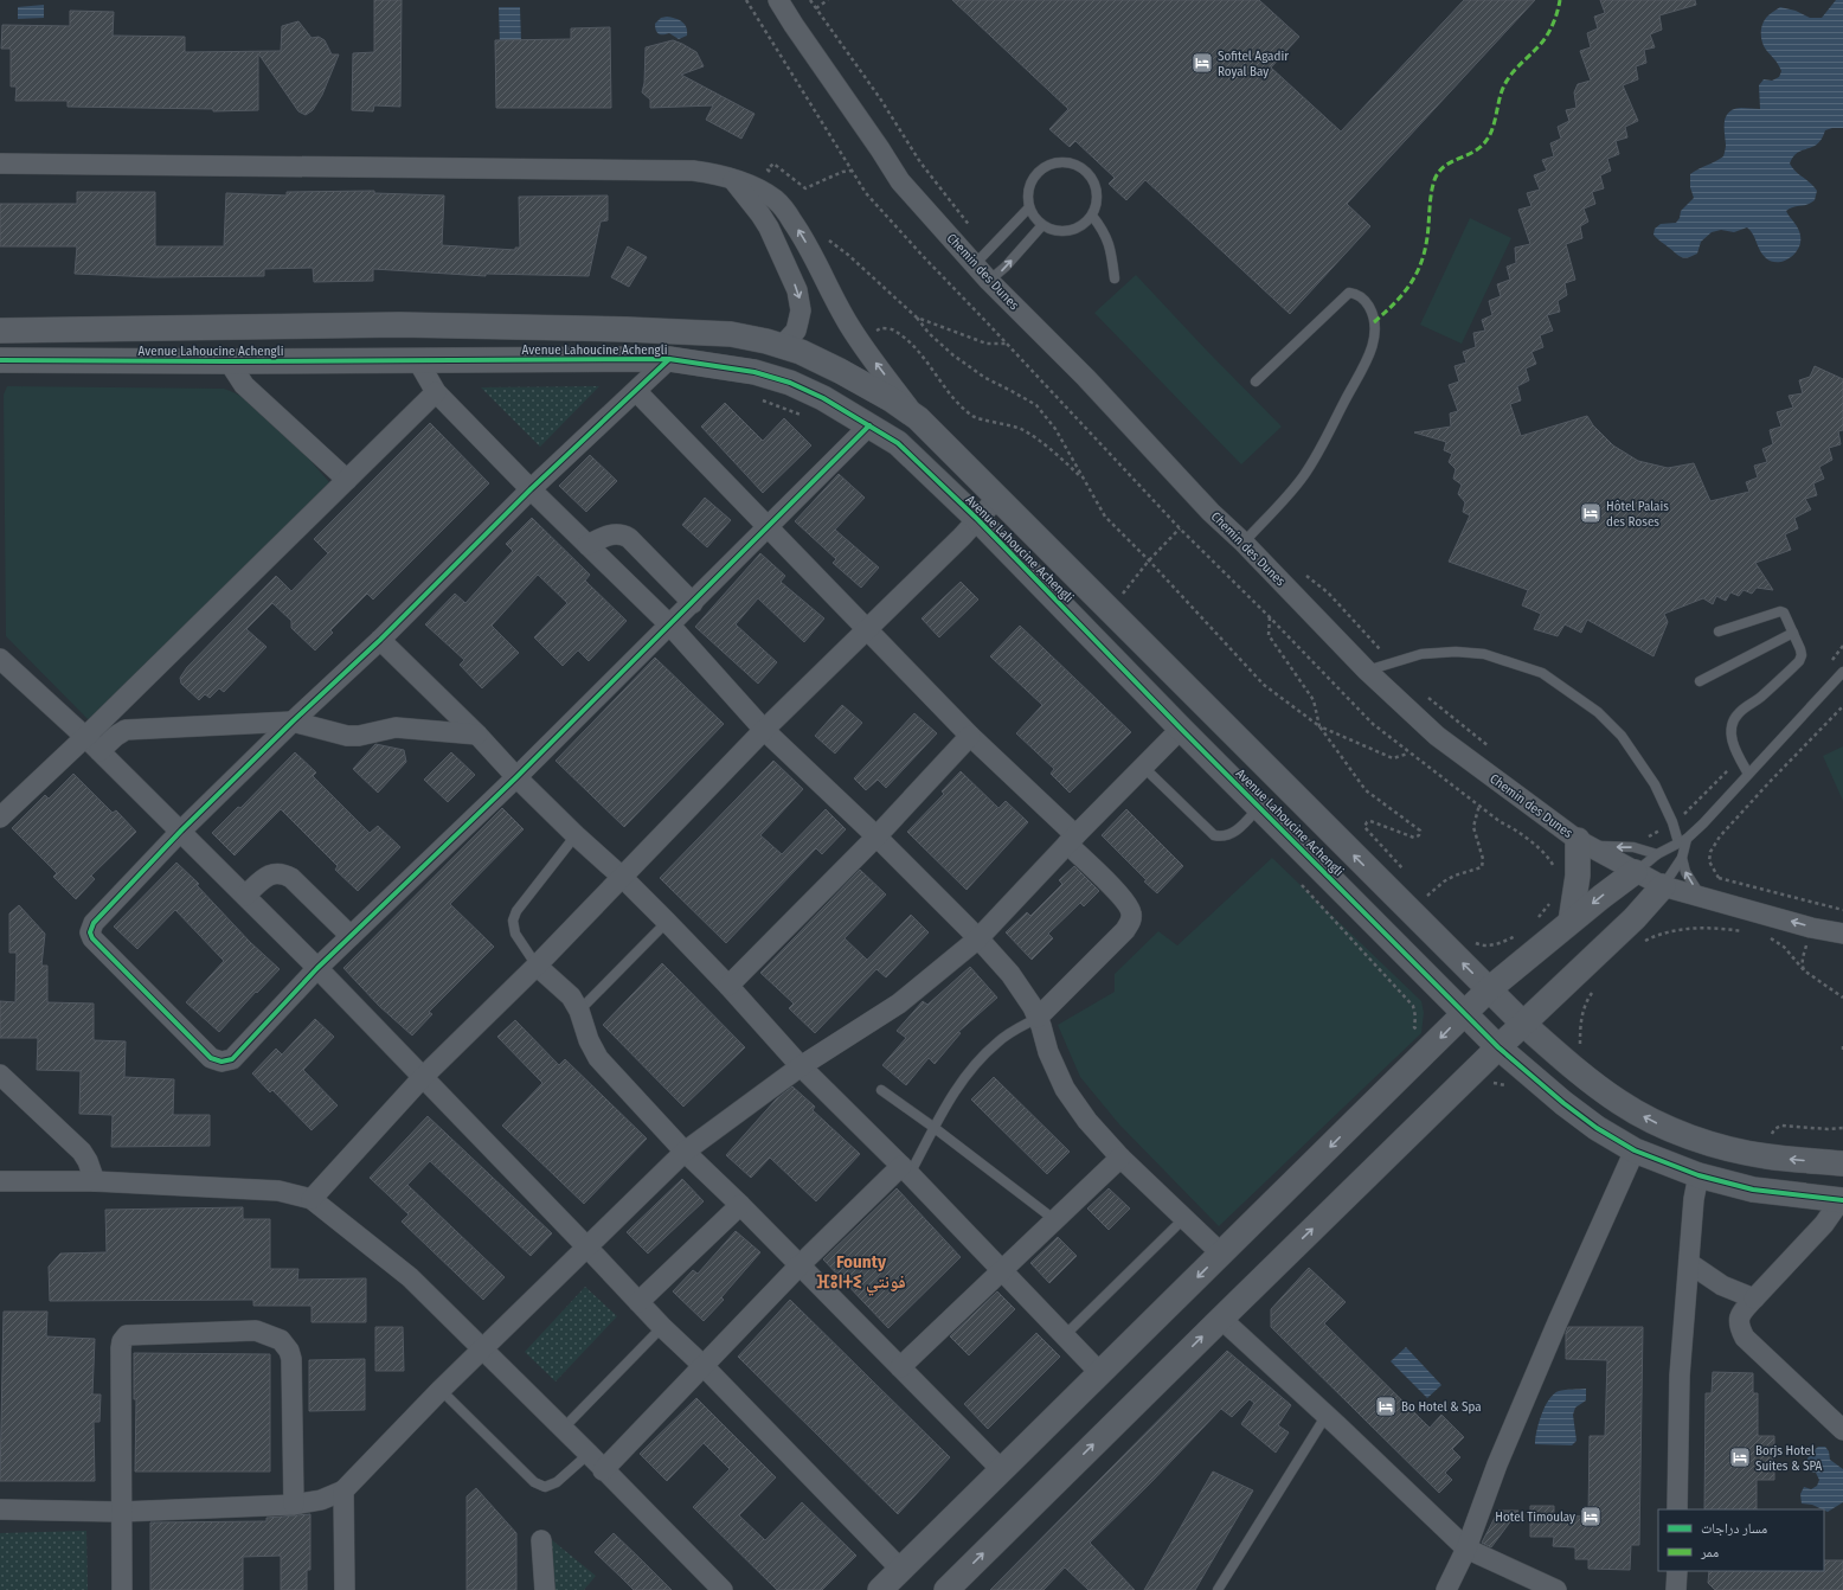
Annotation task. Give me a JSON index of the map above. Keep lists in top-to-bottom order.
{
  "streets": {
    "street": ["Chemin des Dunes", "Avenue Lahoucine Achengli"]
  },
  "districts": ["Founty ⴼⵓⵏⵜⵉ فونتي"],
  "places": {
    "hotel": [
      "Sofitel Agadir Royal Bay",
      "Hôtel Palais des Roses",
      "Bo Hotel & Spa",
      "Borjs Hotel Suites & SPA",
      "Hotel Timoulay"
    ]
  },
  "legend": ["مسار دراجات", "ممر"]
}
